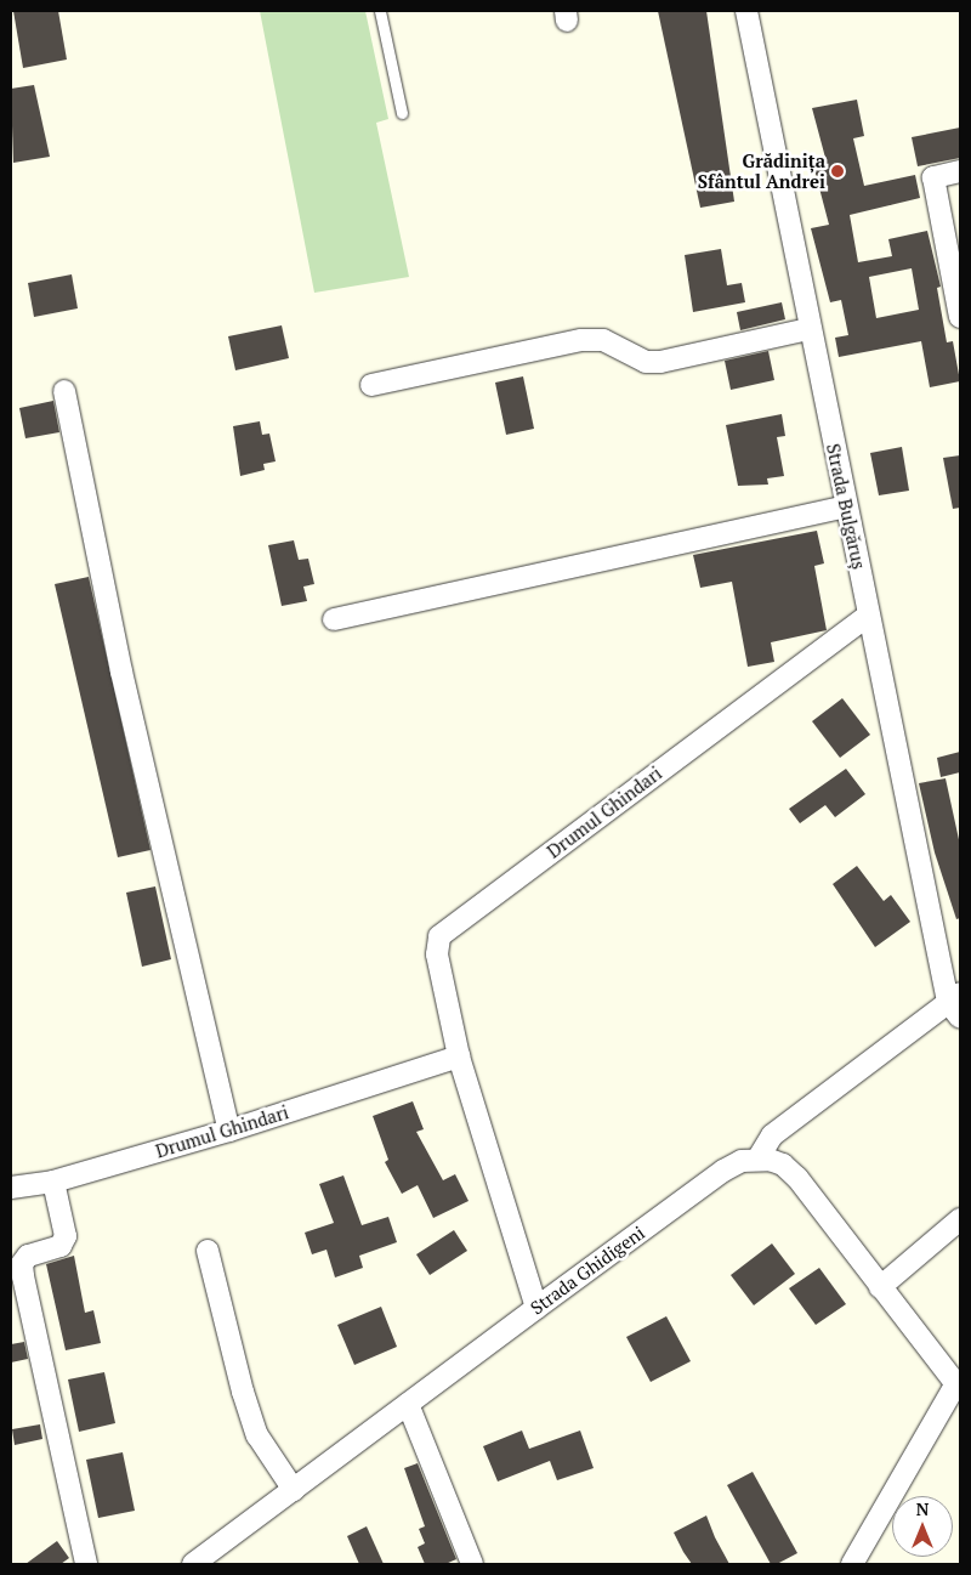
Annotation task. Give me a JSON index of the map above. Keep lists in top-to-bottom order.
{
  "streets": {
    "street": ["Strada Bulgăruș", "Drumul Ghindari", "Strada Ghidigeni"]
  },
  "crossings": [
    ["Strada Bulgăruș", "Drumul Ghindari"],
    ["Drumul Ghindari", "Strada Ghidigeni"]
  ],
  "places": ["Grădinița Sfântul Andrei"],
  "north": "top"
}
